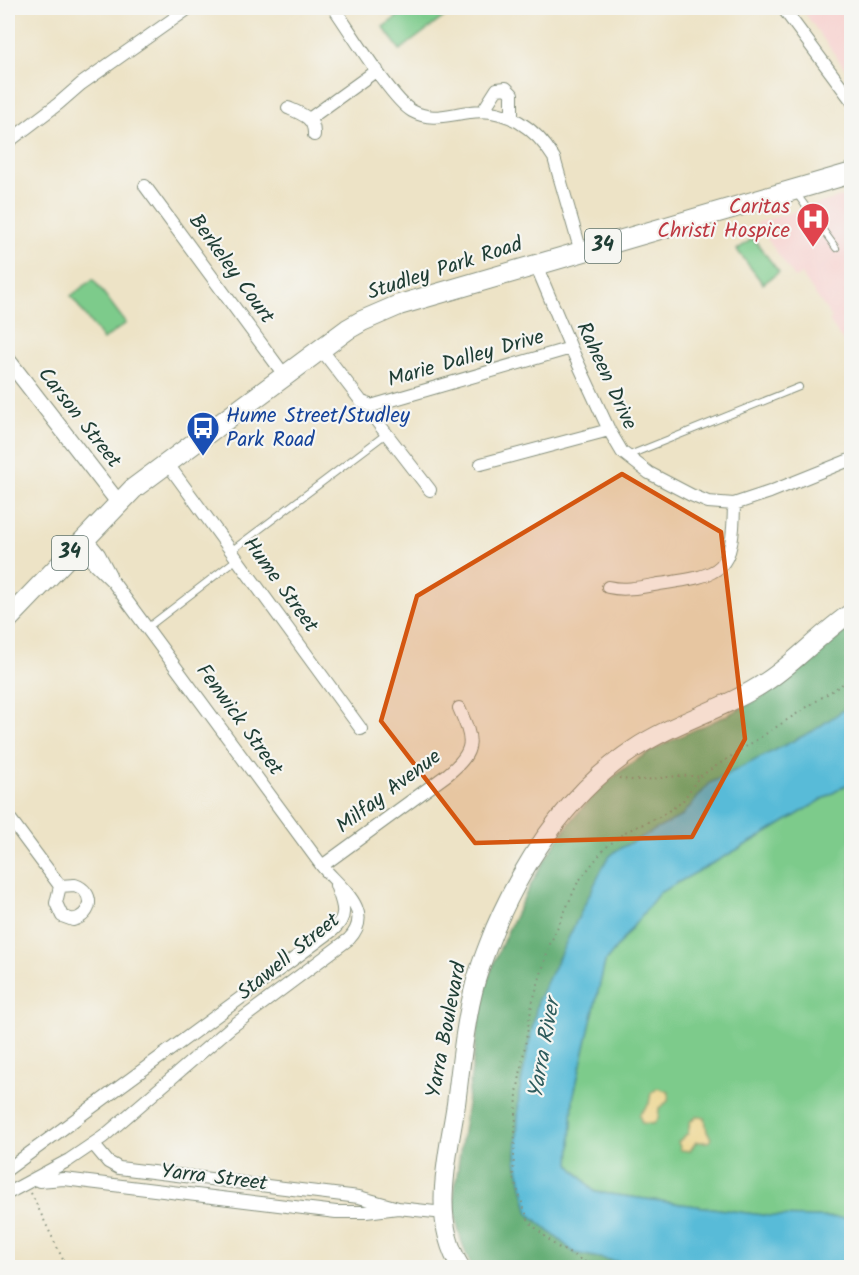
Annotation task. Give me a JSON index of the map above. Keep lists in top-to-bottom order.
{
  "streets": {
    "main road": ["34", "Studley Park Road", "Yarra Boulevard"],
    "street": [
      "Berkeley Court",
      "Marie Dalley Drive",
      "Raheen Drive",
      "Carson Street",
      "Hume Street",
      "Fenwick Street",
      "Milfay Avenue",
      "Stawell Street",
      "Yarra Street"
    ]
  },
  "crossings": [
    ["Berkeley Court", "Studley Park Road"],
    ["Studley Park Road", "Raheen Drive"],
    ["Studley Park Road", "Carson Street"],
    ["Studley Park Road", "Hume Street"],
    ["Studley Park Road", "Fenwick Street"],
    ["Marie Dalley Drive", "Raheen Drive"],
    ["Fenwick Street", "Milfay Avenue"],
    ["Fenwick Street", "Stawell Street"],
    ["Stawell Street", "Yarra Street"],
    ["Yarra Boulevard", "Yarra Street"]
  ],
  "water": ["Yarra River"],
  "places": {
    "hospital": ["Caritas Christi Hospice"],
    "bus stop": ["Hume Street/Studley Park Road"]
  }
}
